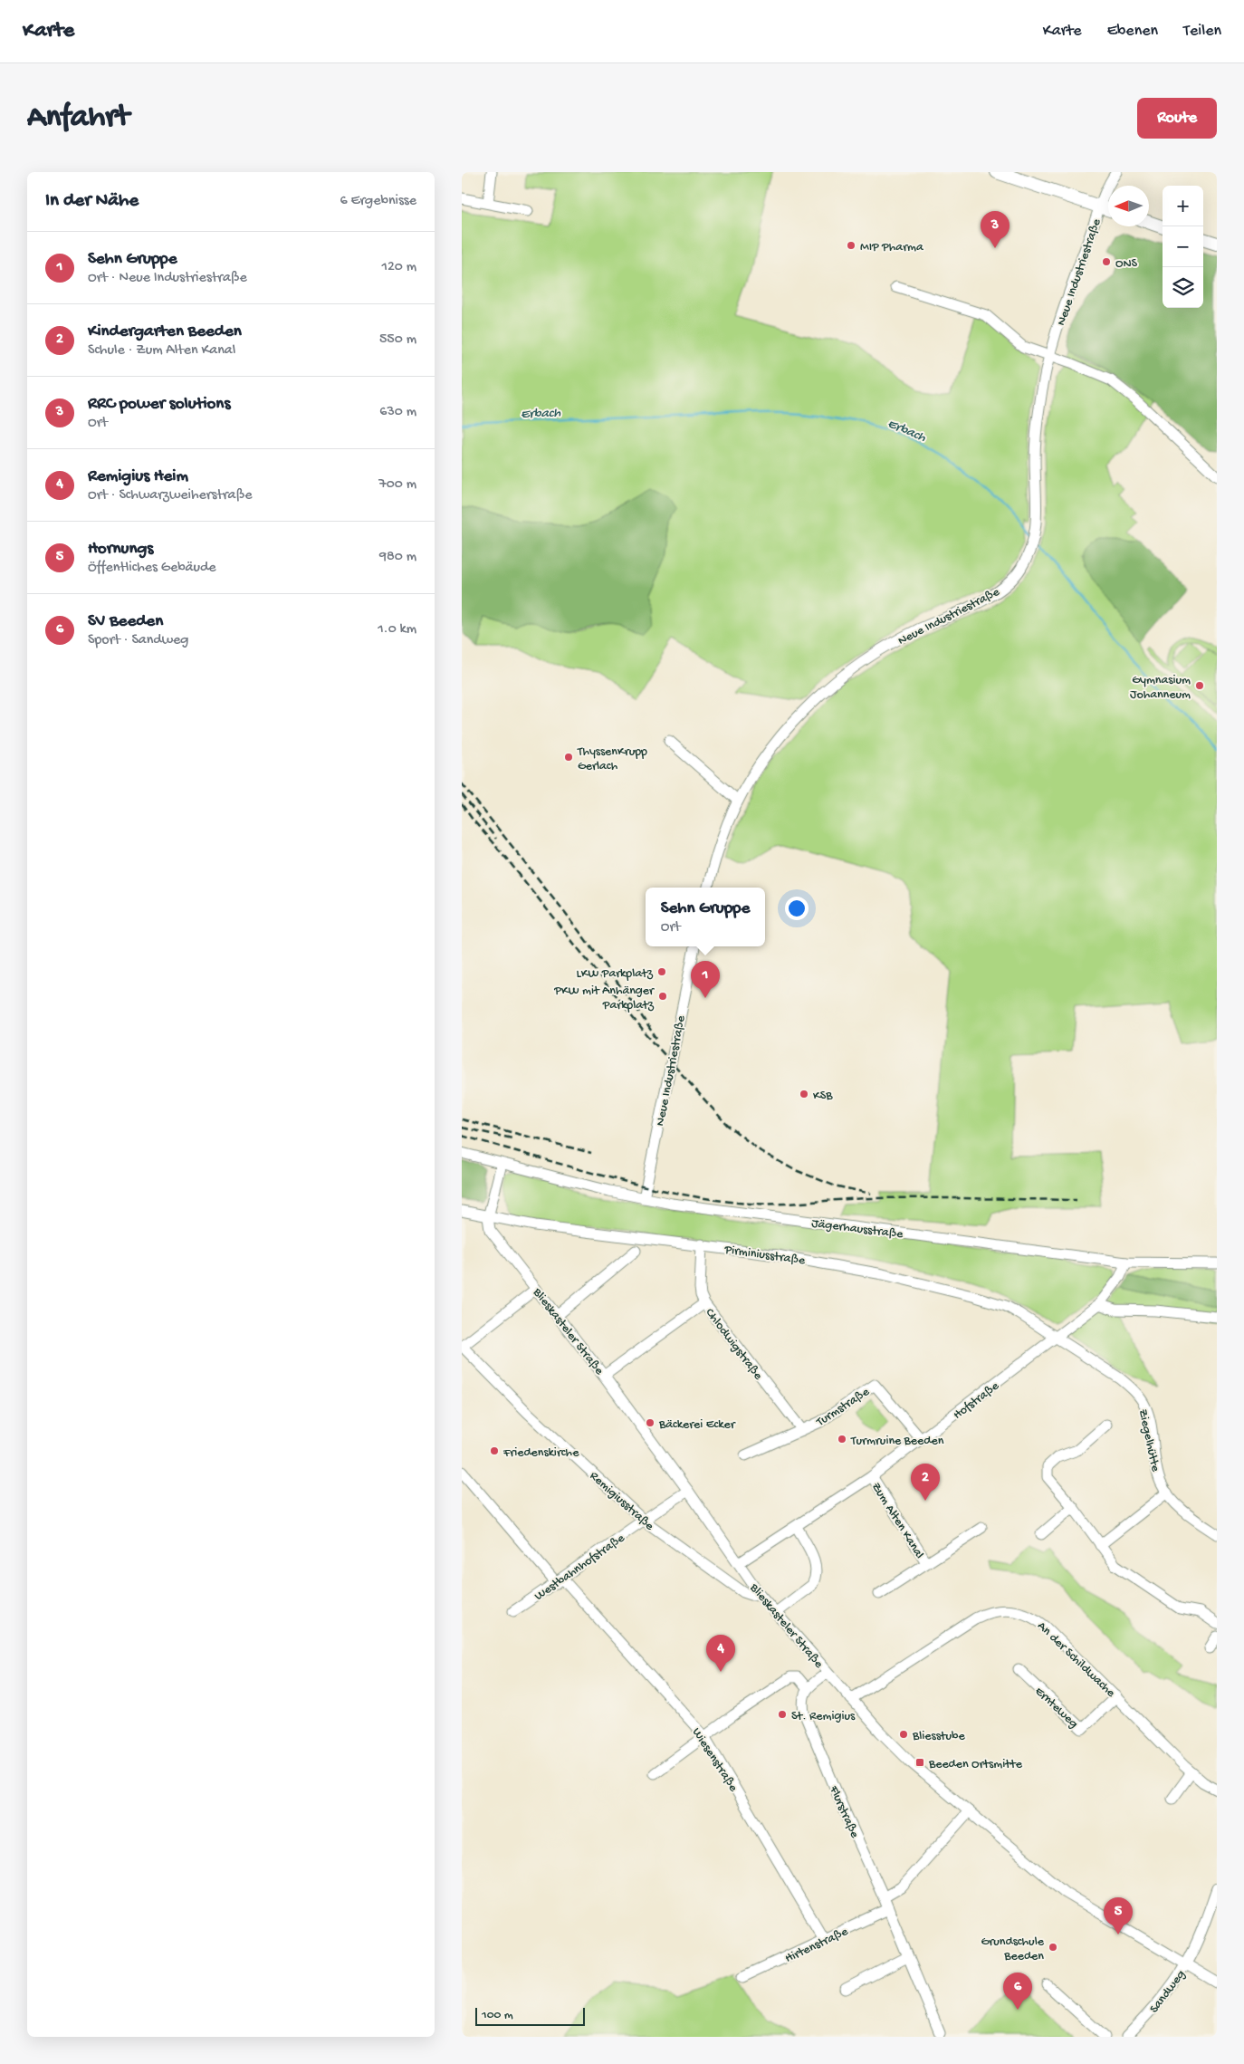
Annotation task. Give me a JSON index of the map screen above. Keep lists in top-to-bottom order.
{
  "streets": {
    "street": [
      "Neue Industriestraße",
      "Jägerhausstraße",
      "Pirminiusstraße",
      "Blieskasteler Straße",
      "Chlodwigstraße",
      "Hofstraße",
      "Turmstraße",
      "Ziegelhütte",
      "Remigiusstraße",
      "Zum Alten Kanal",
      "Westbahnhofstraße",
      "An der Schildwache",
      "Ernteweg",
      "Wiesenstraße",
      "Flurstraße",
      "Hirtenstraße",
      "Sandweg"
    ]
  },
  "crossings": [
    ["Neue Industriestraße", "Jägerhausstraße"],
    ["Jägerhausstraße", "Blieskasteler Straße"],
    ["Jägerhausstraße", "Hofstraße"],
    ["Pirminiusstraße", "Blieskasteler Straße"],
    ["Pirminiusstraße", "Chlodwigstraße"],
    ["Pirminiusstraße", "Hofstraße"],
    ["Pirminiusstraße", "Ziegelhütte"],
    ["Blieskasteler Straße", "Hofstraße"],
    ["Blieskasteler Straße", "Remigiusstraße"],
    ["Blieskasteler Straße", "Westbahnhofstraße"],
    ["Blieskasteler Straße", "An der Schildwache"],
    ["Blieskasteler Straße", "Sandweg"],
    ["Chlodwigstraße", "Turmstraße"],
    ["Hofstraße", "Turmstraße"],
    ["Hofstraße", "Ziegelhütte"],
    ["Hofstraße", "Zum Alten Kanal"],
    ["Remigiusstraße", "Westbahnhofstraße"],
    ["Westbahnhofstraße", "Wiesenstraße"],
    ["An der Schildwache", "Ernteweg"],
    ["Wiesenstraße", "Hirtenstraße"],
    ["Flurstraße", "Hirtenstraße"]
  ],
  "water": ["Erbach"],
  "places": {
    "other": [
      "MIP Pharma",
      "ONS",
      "Gymnasium Johanneum",
      "ThyssenKrupp Gerlach",
      "LKW Parkplatz",
      "PKW mit Anhänger Parkplatz",
      "KSB",
      "Bäckerei Ecker",
      "Turmruine Beeden",
      "Friedenskirche",
      "St. Remigius",
      "Bliesstube",
      "Grundschule Beeden"
    ],
    "transit": ["Beeden Ortsmitte"]
  },
  "scale_bar": "100 m",
  "north": "left",
  "page": {
    "header": "Karte",
    "nav": ["Karte", "Ebenen", "Teilen"],
    "buttons": "Route",
    "title": "Anfahrt",
    "heading": ["In der Nähe", "6 Ergebnisse"],
    "map_buttons": ["+", "−"],
    "pins": [
      "3",
      "1",
      "2",
      "4",
      "5",
      "6"
    ],
    "list": [
      {
        "mark": "1",
        "name": "Sehn Gruppe",
        "note": "Ort · Neue Industriestraße",
        "value": "120 m"
      },
      {
        "mark": "2",
        "name": "Kindergarten Beeden",
        "note": "Schule · Zum Alten Kanal",
        "value": "550 m"
      },
      {
        "mark": "3",
        "name": "RRC power solutions",
        "note": "Ort",
        "value": "630 m"
      },
      {
        "mark": "4",
        "name": "Remigius Heim",
        "note": "Ort · Schwarzweiherstraße",
        "value": "700 m"
      },
      {
        "mark": "5",
        "name": "Hornungs",
        "note": "Öffentliches Gebäude",
        "value": "980 m"
      },
      {
        "mark": "6",
        "name": "SV Beeden",
        "note": "Sport · Sandweg",
        "value": "1.0 km"
      }
    ],
    "popup": ["Sehn Gruppe", "Ort"],
    "scale": "100 m"
  }
}
